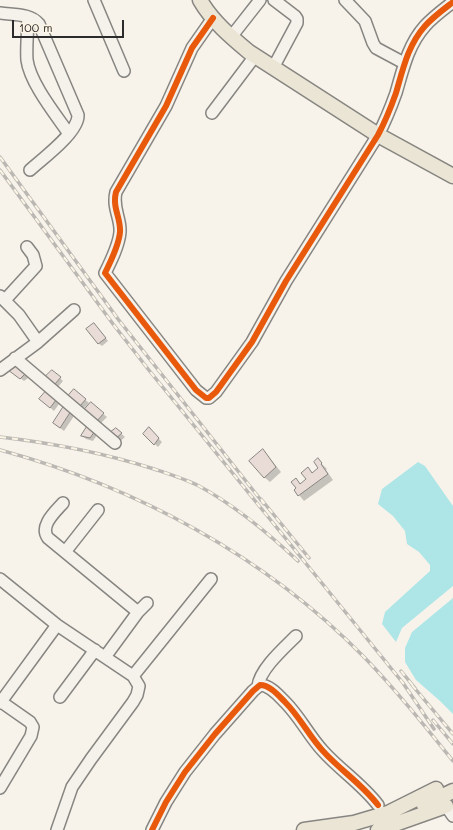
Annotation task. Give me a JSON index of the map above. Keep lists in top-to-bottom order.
{
  "scale_bar": "100 m"
}
